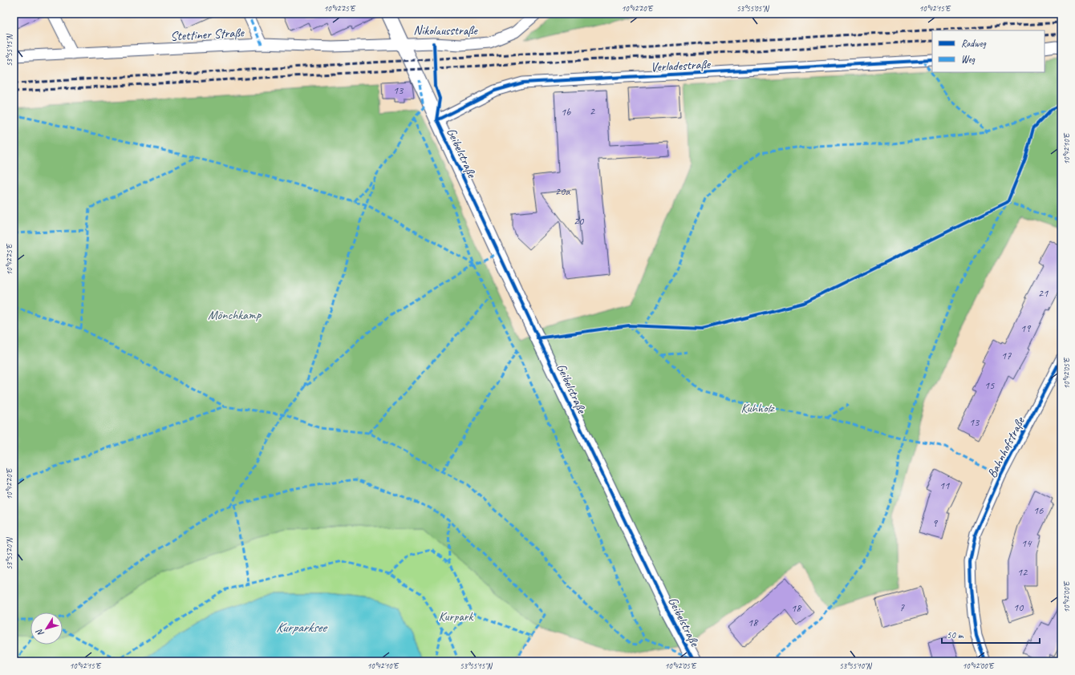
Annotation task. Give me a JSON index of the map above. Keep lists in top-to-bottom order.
{
  "streets": {
    "street": [
      "Nikolausstraße",
      "Stettiner Straße",
      "Verladestraße",
      "Geibelstraße",
      "Bahnhofstraße"
    ]
  },
  "crossings": [
    ["Nikolausstraße", "Stettiner Straße"],
    ["Nikolausstraße", "Geibelstraße"],
    ["Stettiner Straße", "Geibelstraße"],
    ["Verladestraße", "Geibelstraße"]
  ],
  "water": ["Kurparksee"],
  "parks": ["Mönchkamp", "Kuhholz", "Kurpark"],
  "house_numbers": [
    "13",
    "2",
    "1b",
    "20a",
    "20",
    "21",
    "19",
    "17",
    "15",
    "13",
    "11",
    "16",
    "9",
    "14",
    "12",
    "7",
    "10",
    "18",
    "18"
  ],
  "legend": ["Radweg", "Weg"],
  "scale_bar": "50 m",
  "north": "bottom left",
  "coordinates": [
    "10°42'25\"E",
    "10°42'20\"E",
    "53°55'05\"N",
    "10°42'15\"E",
    "53°55'15\"N",
    "10°42'10\"E",
    "10°42'05\"E",
    "53°55'20\"N",
    "10°42'00\"E",
    "53°55'10\"N"
  ]
}
